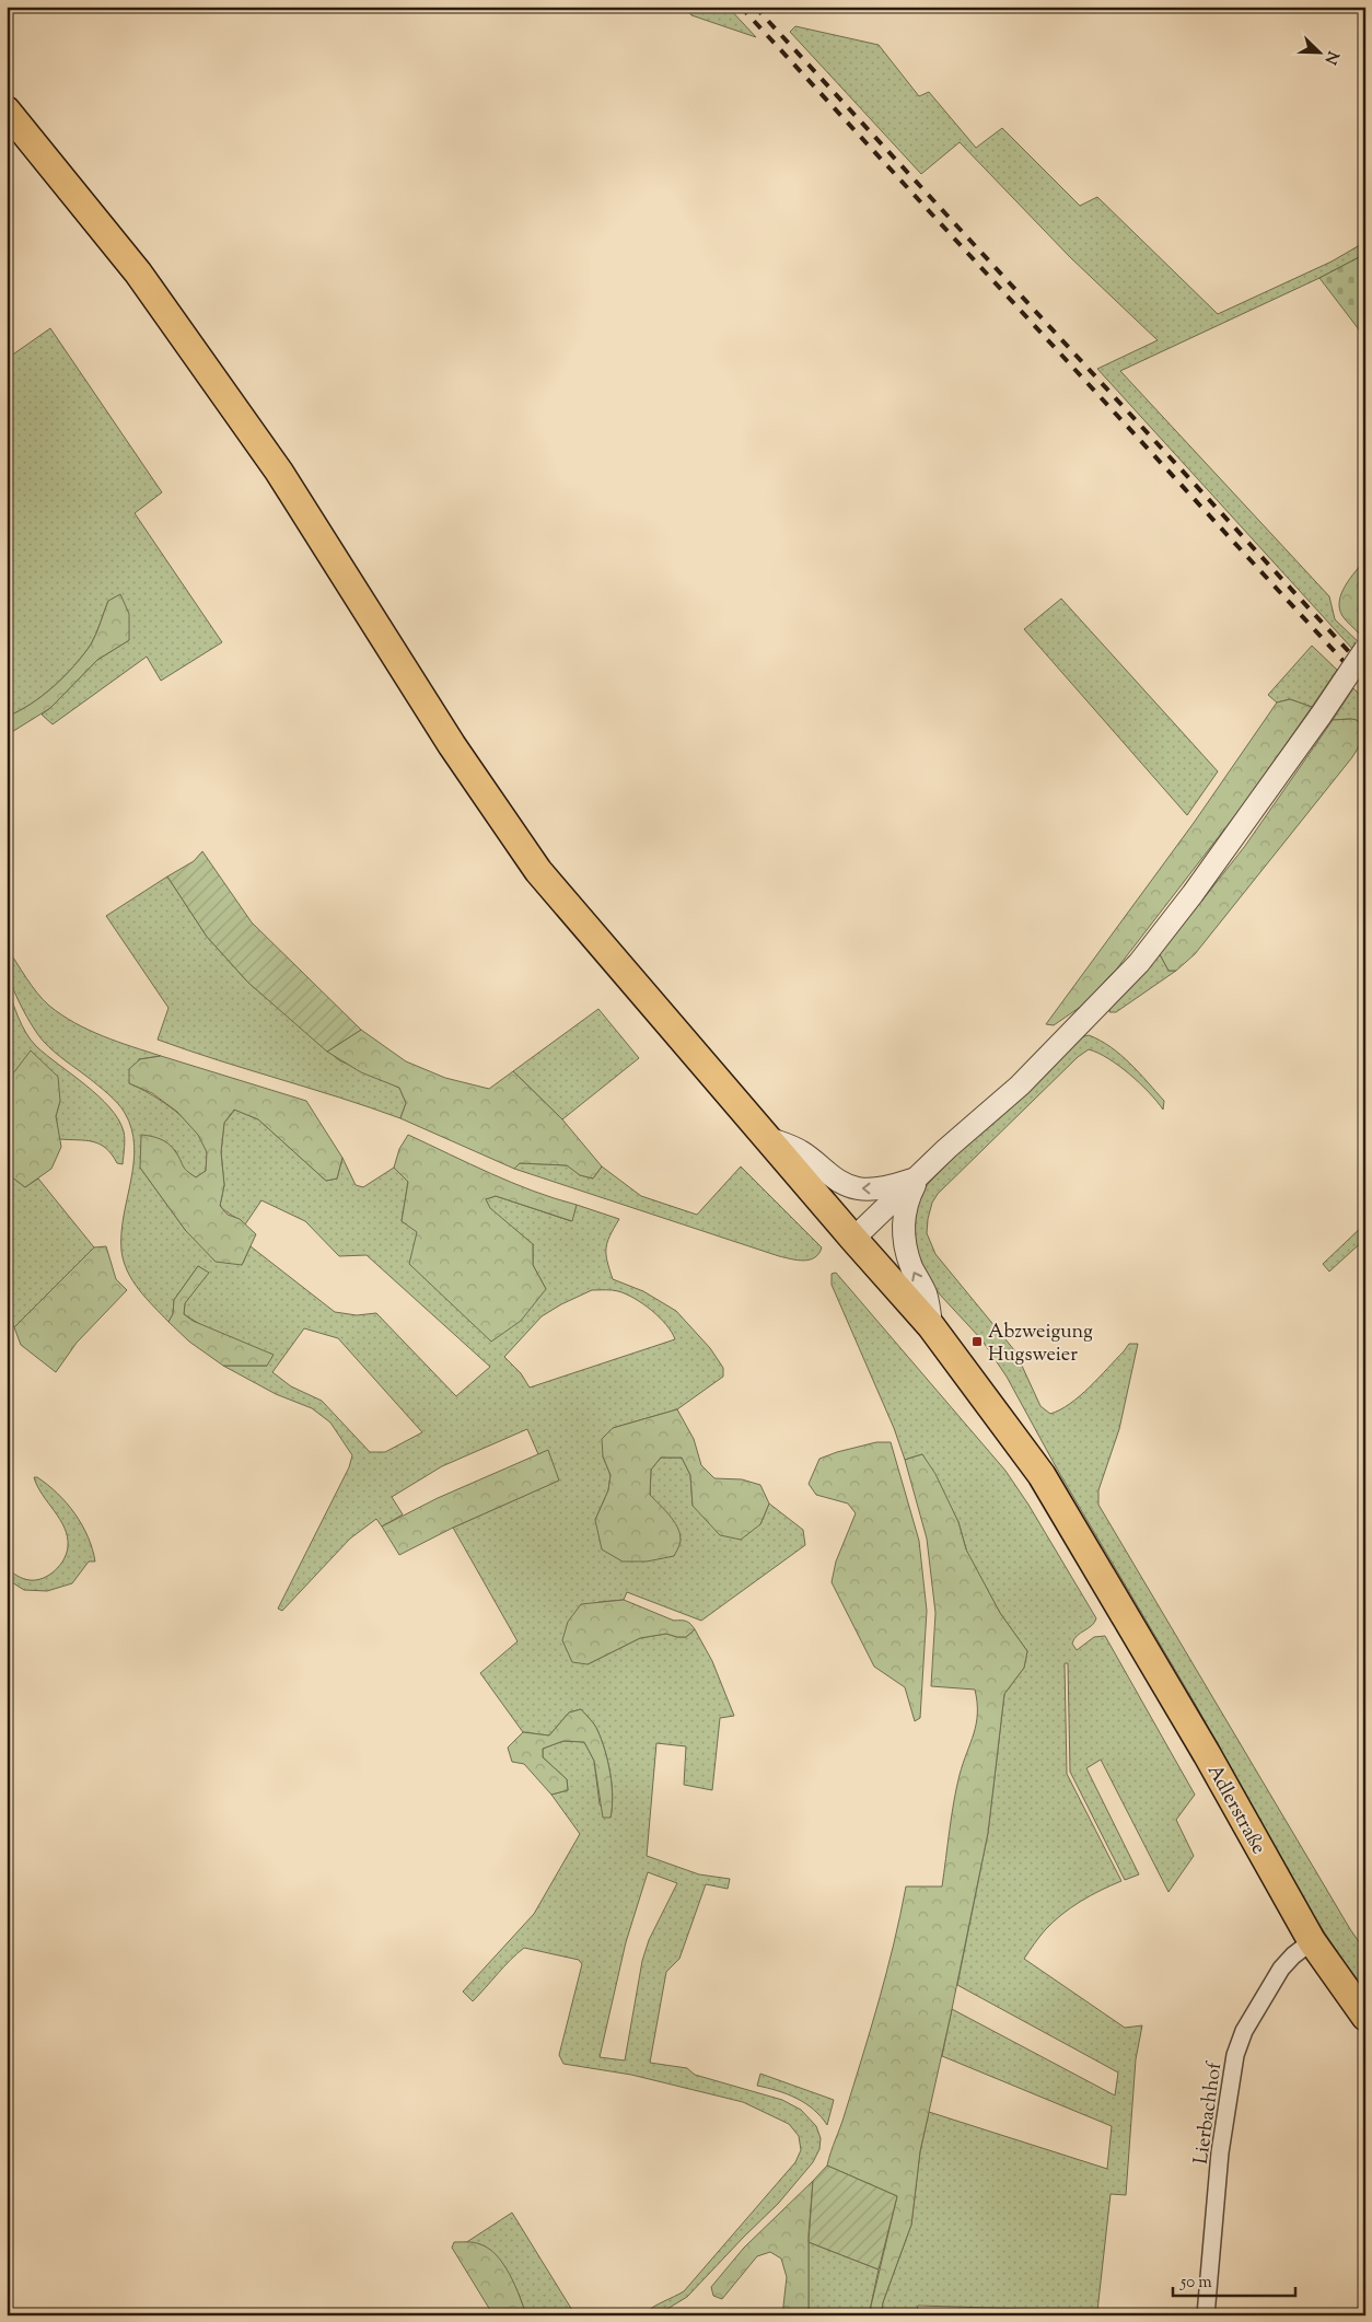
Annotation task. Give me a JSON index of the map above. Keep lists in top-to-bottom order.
{
  "streets": {
    "main road": ["Adlerstraße"],
    "street": ["Lierbachhof"]
  },
  "crossings": [
    ["Adlerstraße", "Lierbachhof"]
  ],
  "places": {
    "transit": ["Abzweigung Hugsweier"]
  },
  "scale_bar": "50 m",
  "north": "bottom right"
}
